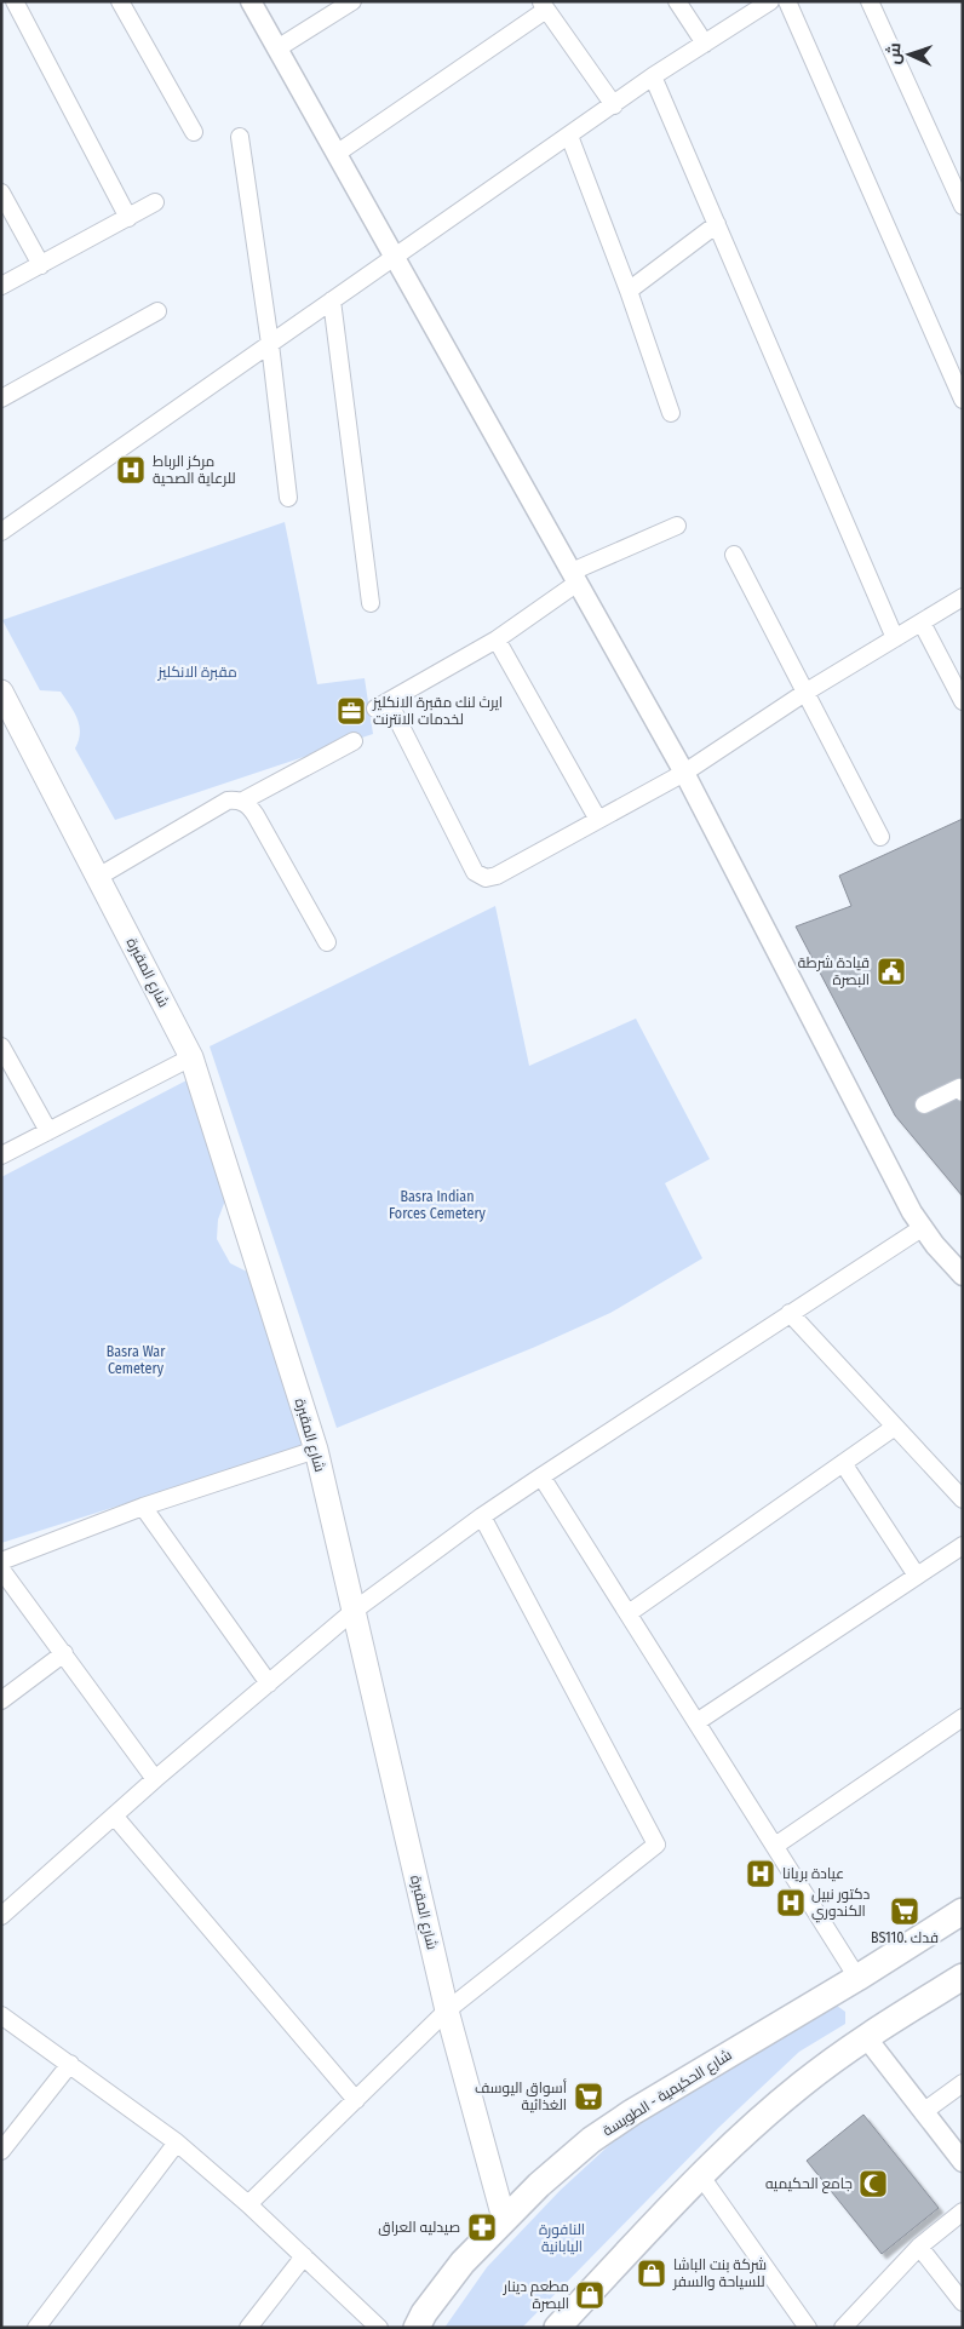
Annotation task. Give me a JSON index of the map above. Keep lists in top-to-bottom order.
{
  "streets": {
    "main road": ["شارع المقبرة", "شارع الحكيمية - الطويسة"]
  },
  "crossings": [
    ["شارع المقبرة", "شارع الحكيمية - الطويسة"]
  ],
  "parks": [
    "مقبرة الانكليز",
    "Basra Indian Forces Cemetery",
    "Basra War Cemetery",
    "النافورة اليابانية"
  ],
  "places": {
    "hospital": ["مركز الرباط للرعاية الصحية", "عيادة بريانا", "دكتور نبيل الكندوري"],
    "office": ["ايرث لنك مقبرة الانكليز لخدمات الانترنت"],
    "public building": ["قيادة شرطة البصرة"],
    "supermarket": ["BS110. فدك", "أسواق اليوسف الغذائية"],
    "mosque": ["جامع الحكيميه"],
    "pharmacy": ["صيدليه العراق"],
    "shop": ["شركة بنت الباشا للسياحة والسفر", "مطعم دينار البصرة"]
  },
  "north": "left"
}
